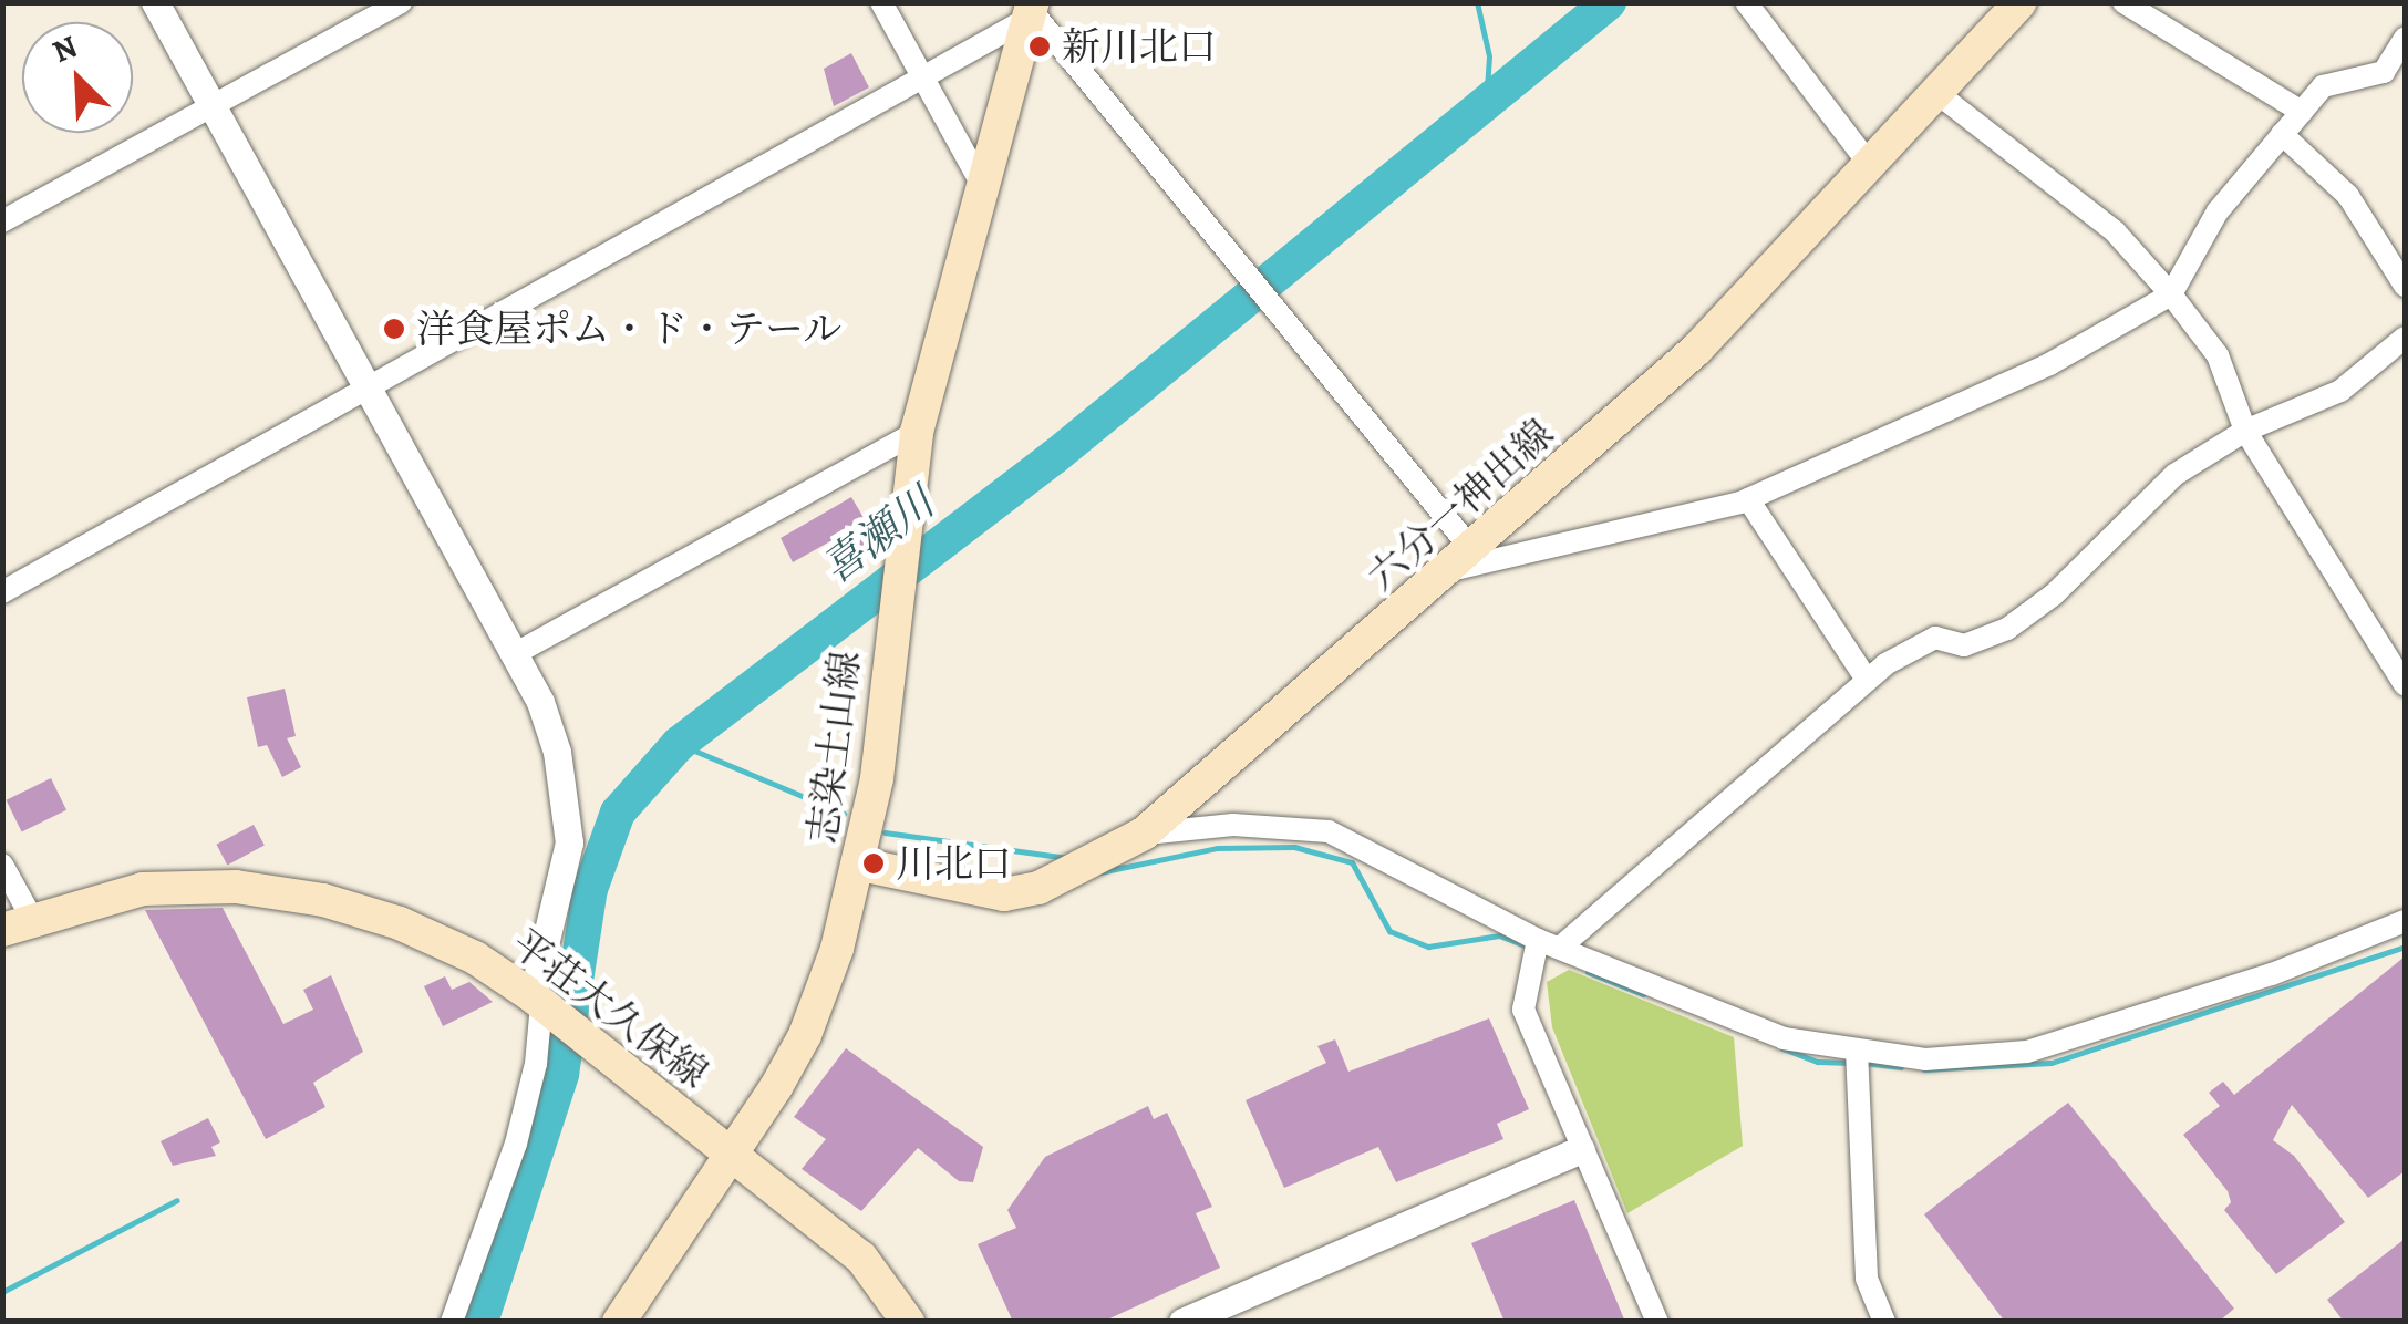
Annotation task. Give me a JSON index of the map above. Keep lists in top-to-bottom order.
{
  "streets": {
    "main road": ["六分一神出線", "志染土山線", "平荘大久保線"]
  },
  "crossings": [
    ["六分一神出線", "志染土山線"],
    ["志染土山線", "平荘大久保線"]
  ],
  "water": ["喜瀬川"],
  "places": ["新川北口", "洋食屋ポム・ド・テール", "川北口"],
  "north": "top left"
}
